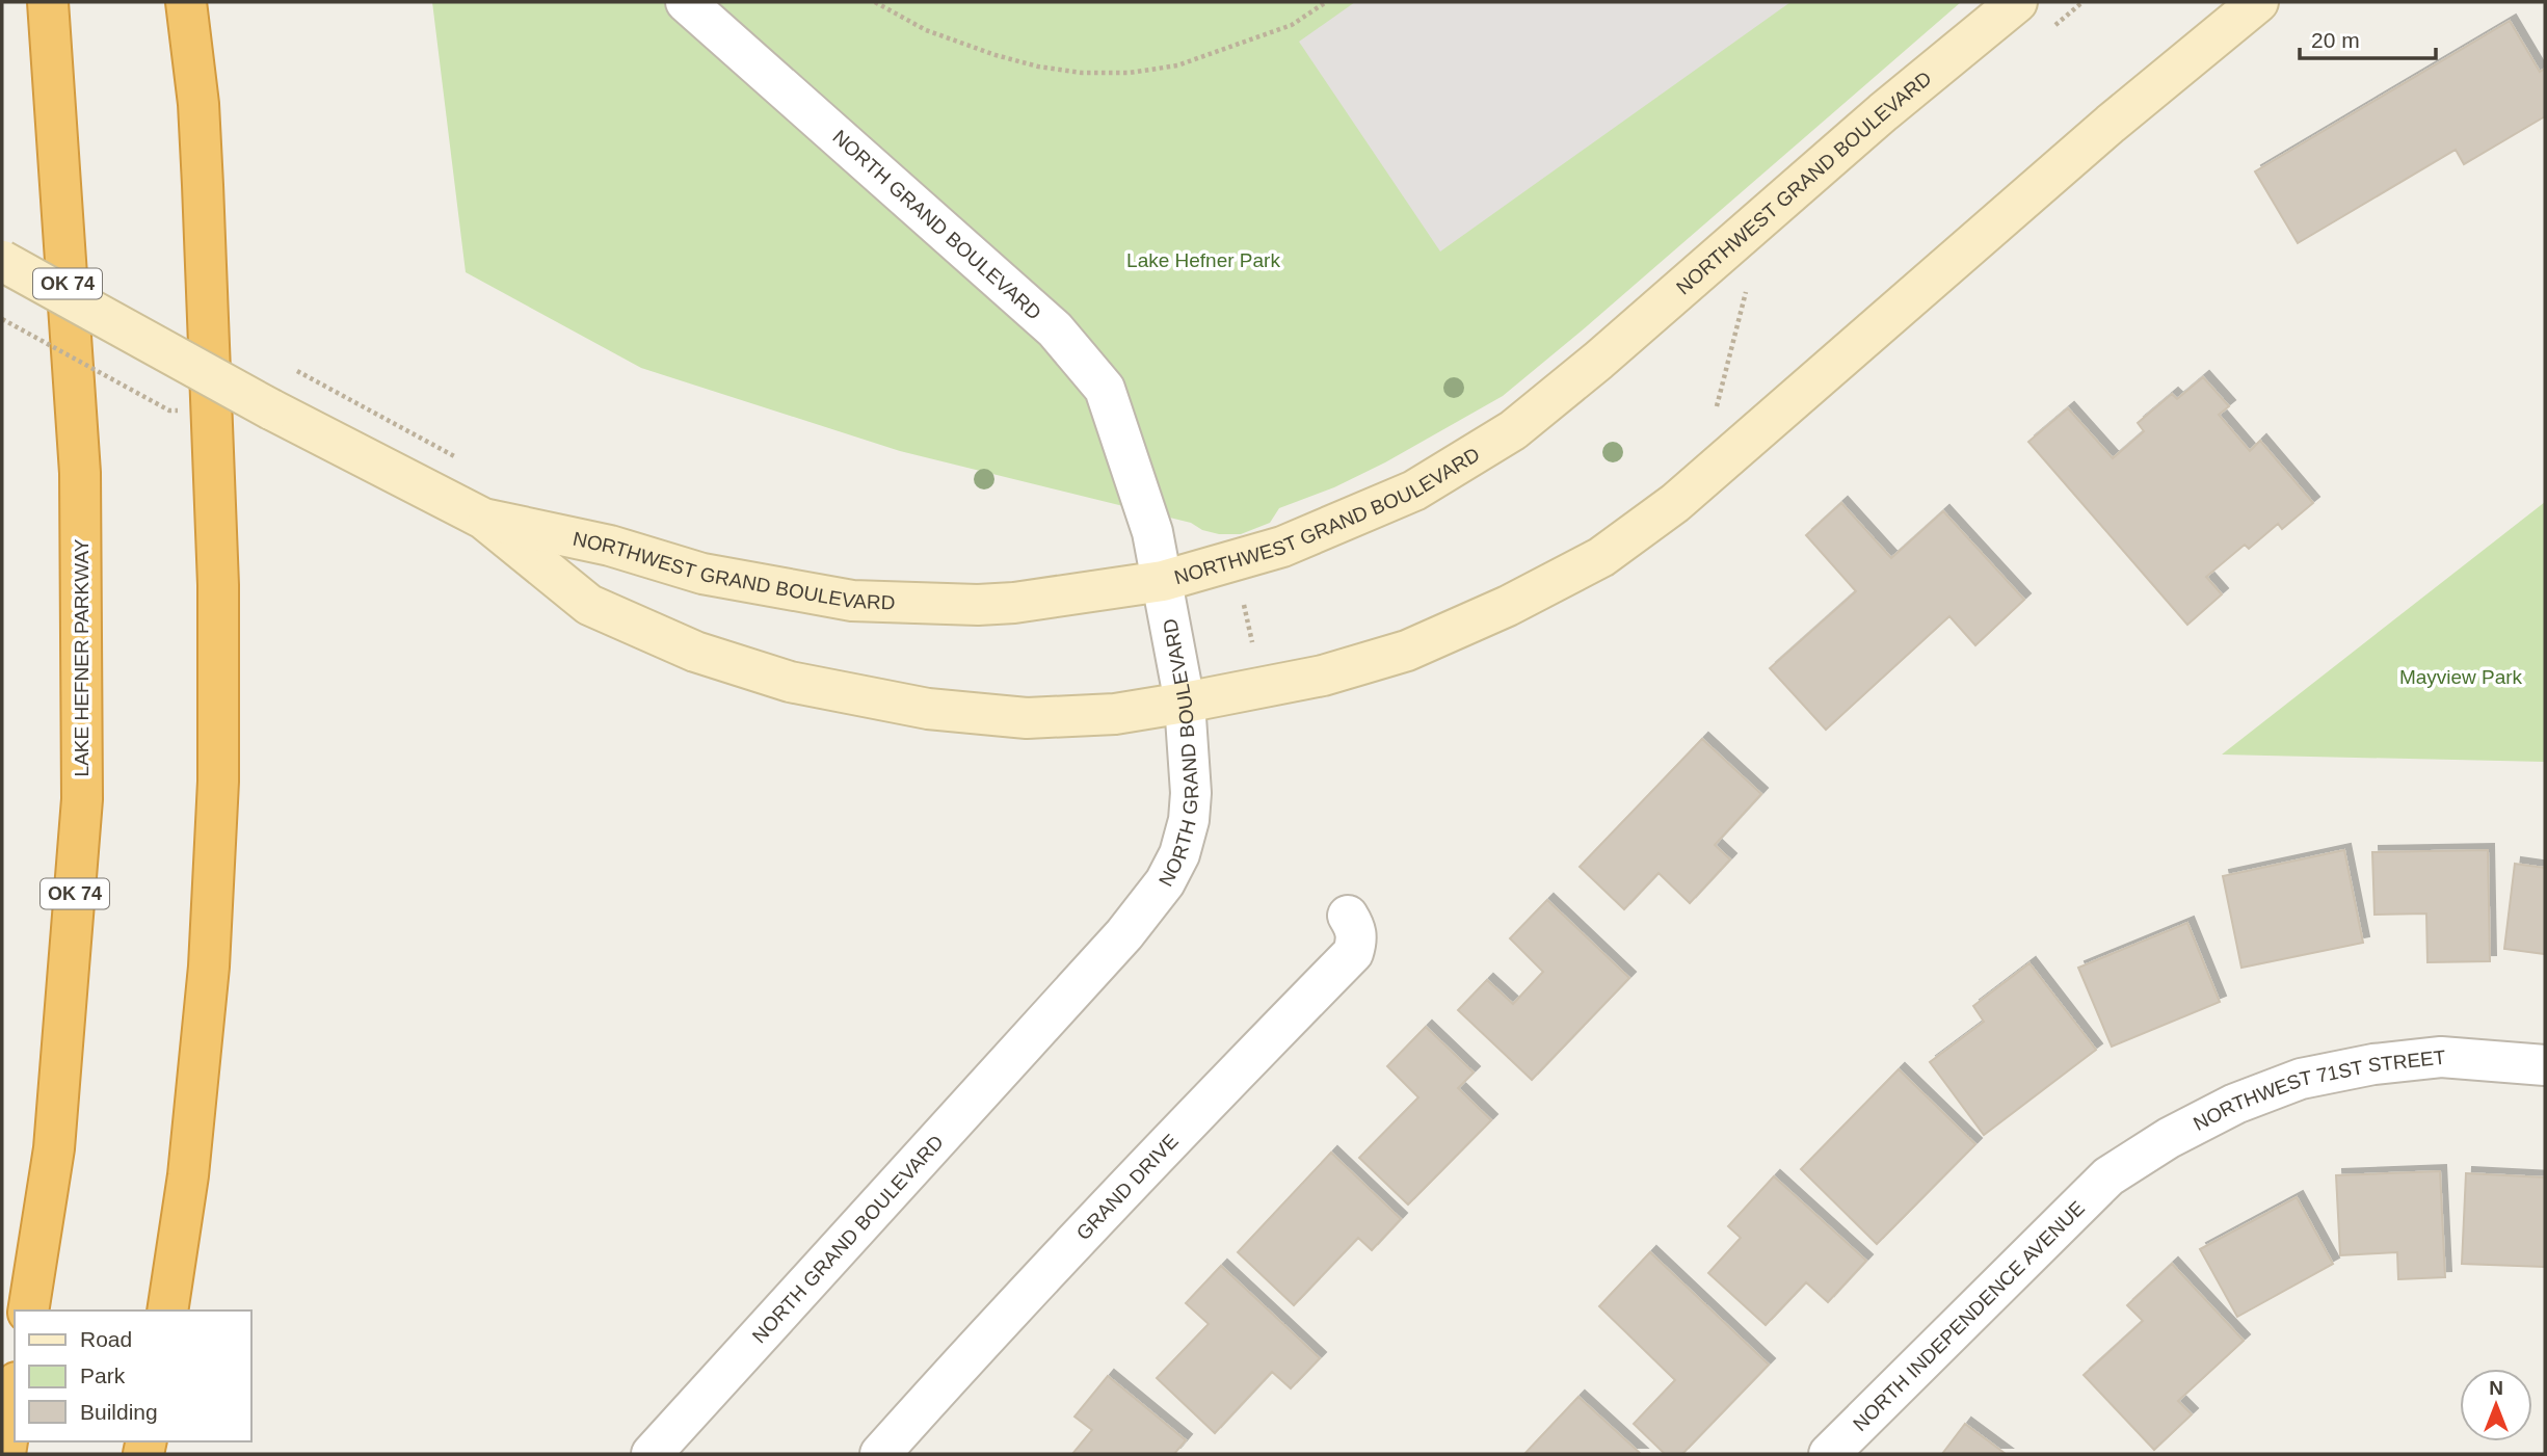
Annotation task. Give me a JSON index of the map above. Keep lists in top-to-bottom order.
{
  "streets": {
    "highway": ["OK 74", "LAKE HEFNER PARKWAY"],
    "street": [
      "NORTHWEST GRAND BOULEVARD",
      "NORTH GRAND BOULEVARD",
      "NORTHWEST 71ST STREET",
      "GRAND DRIVE",
      "NORTH INDEPENDENCE AVENUE"
    ]
  },
  "crossings": [
    ["NORTHWEST GRAND BOULEVARD", "NORTH GRAND BOULEVARD"],
    ["NORTHWEST 71ST STREET", "NORTH INDEPENDENCE AVENUE"]
  ],
  "parks": ["Lake Hefner Park", "Mayview Park"],
  "legend": ["Road", "Park", "Building"],
  "scale_bar": "20 m",
  "north": "top"
}
